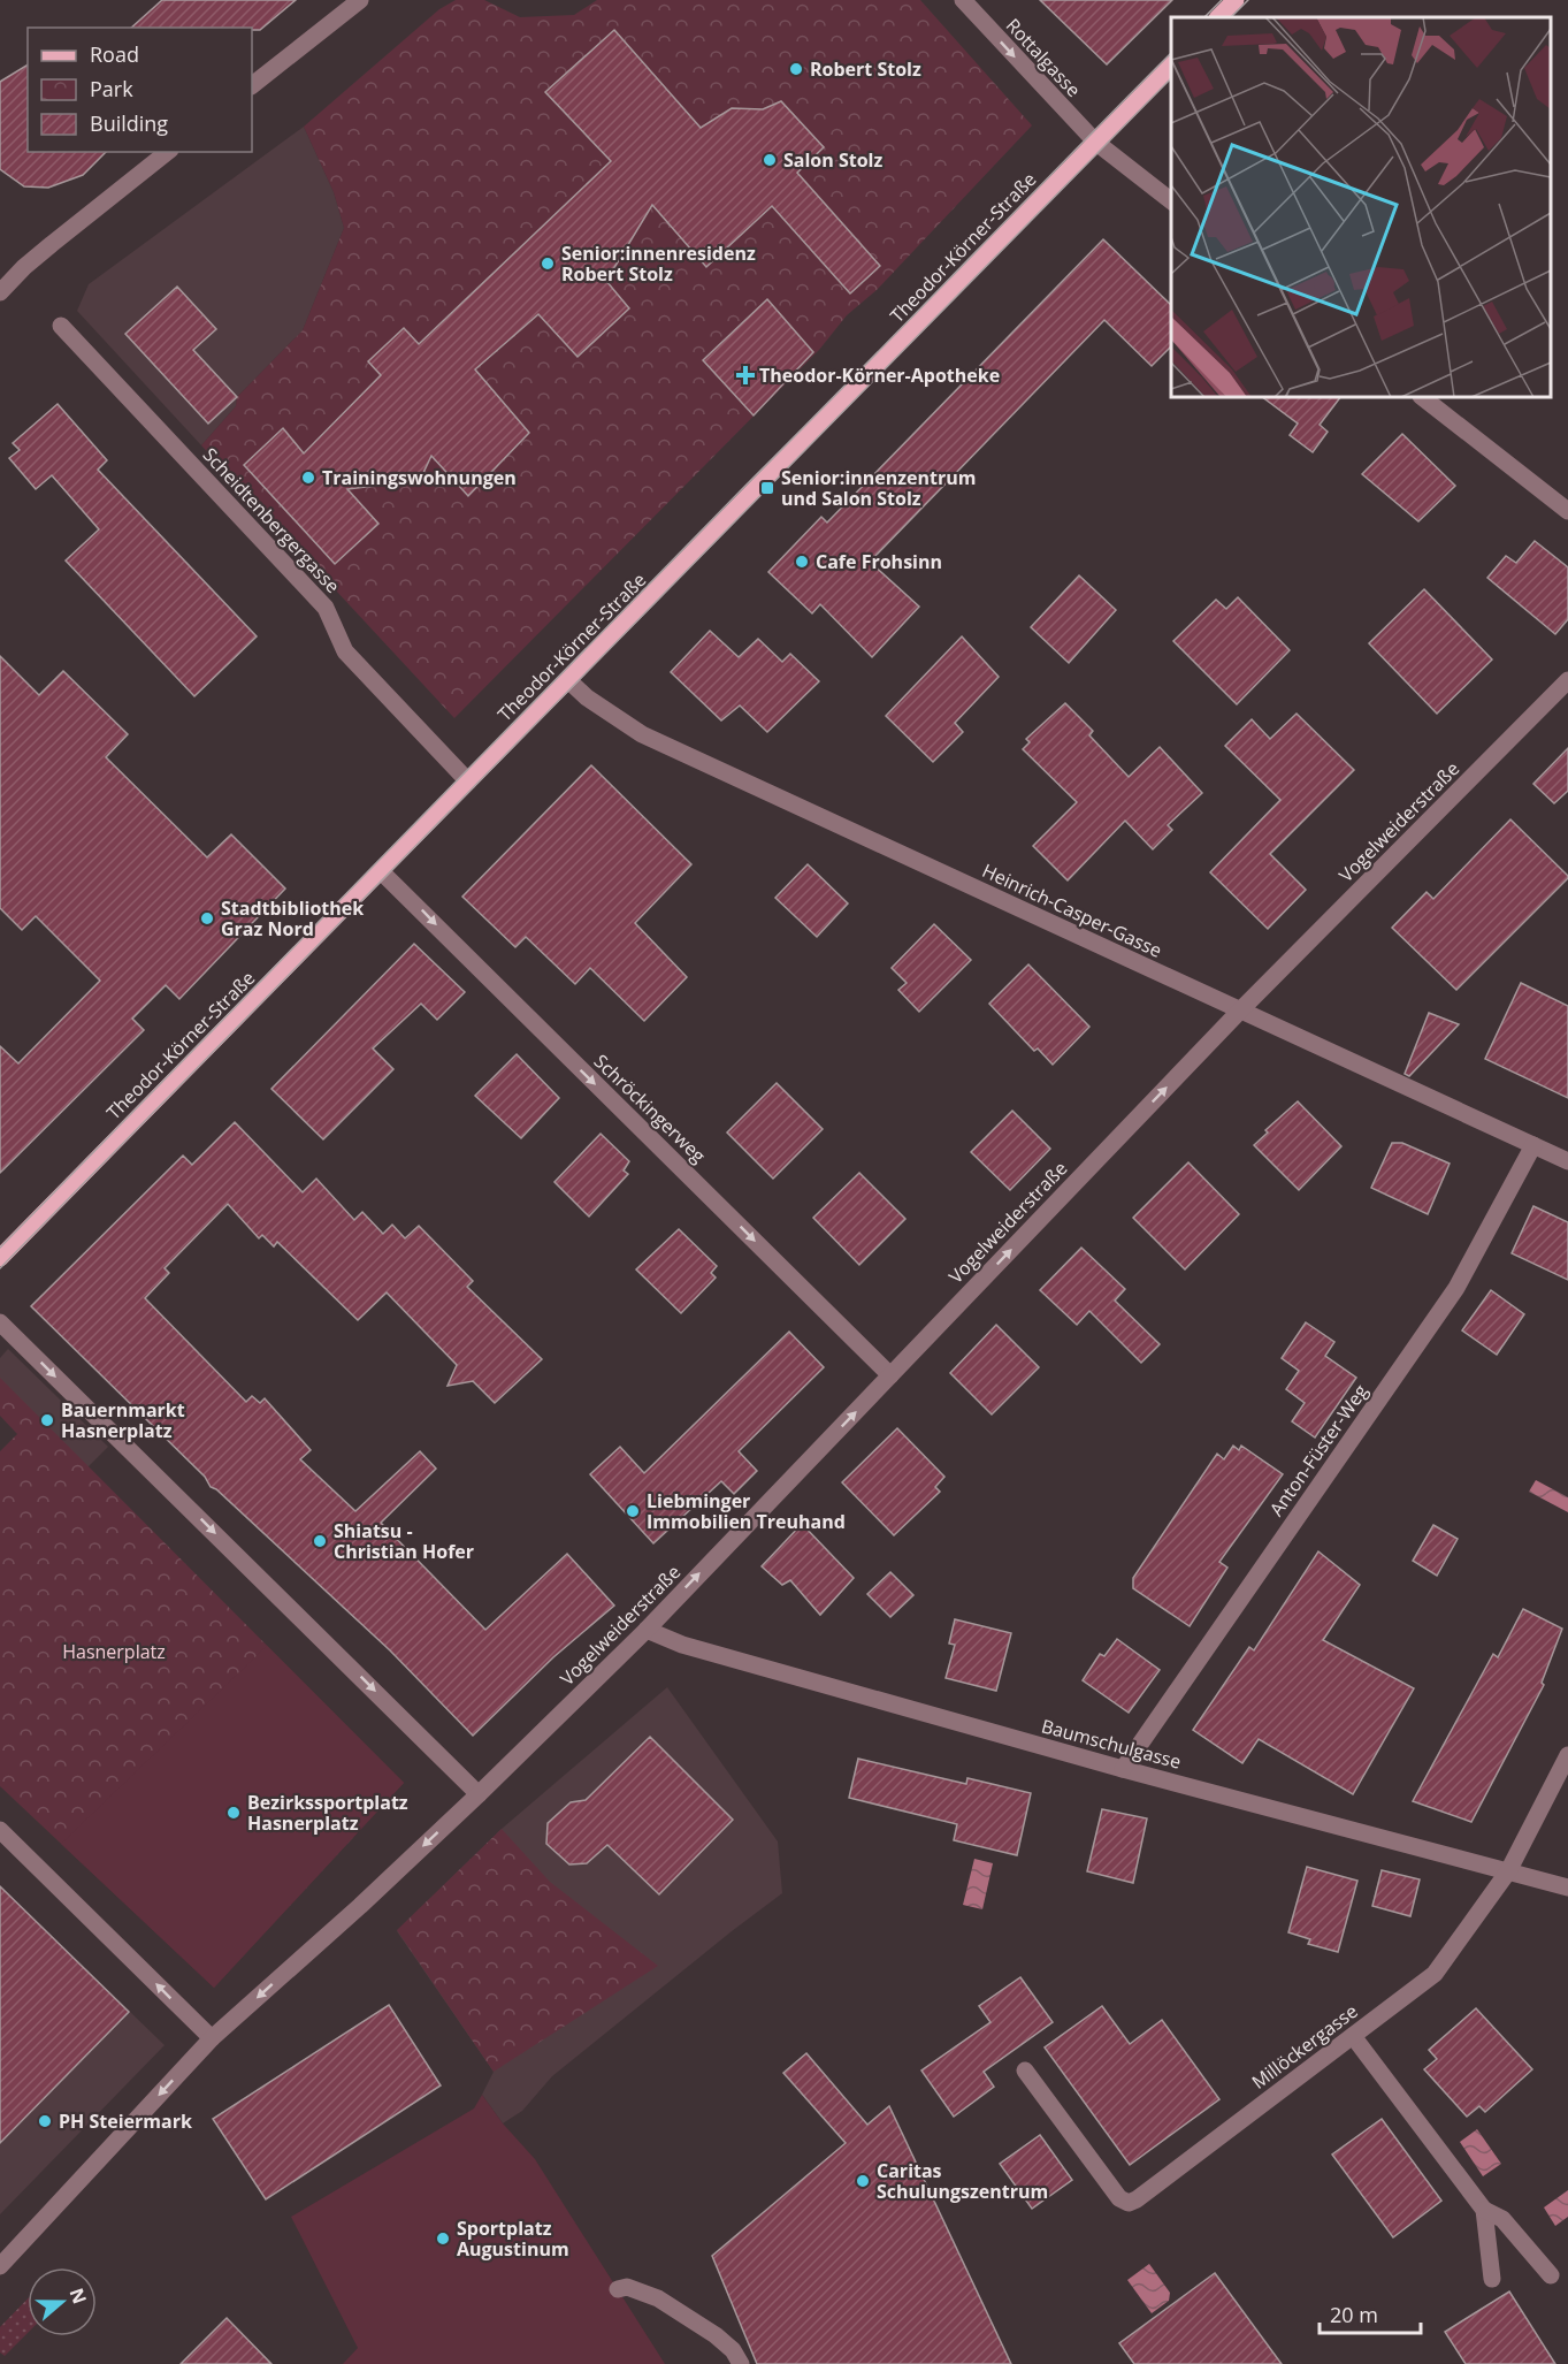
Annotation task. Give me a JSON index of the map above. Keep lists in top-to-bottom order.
{
  "streets": {
    "main road": ["Theodor-Körner-Straße"],
    "street": [
      "Rottalgasse",
      "Scheidtenbergergasse",
      "Vogelweiderstraße",
      "Heinrich-Casper-Gasse",
      "Schröckingerweg",
      "Anton-Füster-Weg",
      "Baumschulgasse",
      "Millöckergasse"
    ]
  },
  "crossings": [
    ["Rottalgasse", "Theodor-Körner-Straße"],
    ["Theodor-Körner-Straße", "Scheidtenbergergasse"],
    ["Theodor-Körner-Straße", "Heinrich-Casper-Gasse"],
    ["Theodor-Körner-Straße", "Schröckingerweg"],
    ["Vogelweiderstraße", "Heinrich-Casper-Gasse"],
    ["Vogelweiderstraße", "Schröckingerweg"],
    ["Vogelweiderstraße", "Baumschulgasse"],
    ["Heinrich-Casper-Gasse", "Anton-Füster-Weg"],
    ["Anton-Füster-Weg", "Baumschulgasse"],
    ["Baumschulgasse", "Millöckergasse"]
  ],
  "one_way": ["Rottalgasse", "Vogelweiderstraße", "Schröckingerweg"],
  "parks": ["Hasnerplatz"],
  "places": {
    "other": [
      "Robert Stolz",
      "Salon Stolz",
      "Senior:innenresidenz Robert Stolz",
      "Trainingswohnungen",
      "Cafe Frohsinn",
      "Stadtbibliothek Graz Nord",
      "Bauernmarkt Hasnerplatz",
      "Liebminger Immobilien Treuhand",
      "Shiatsu - Christian Hofer",
      "Bezirkssportplatz Hasnerplatz",
      "PH Steiermark",
      "Caritas Schulungszentrum",
      "Sportplatz Augustinum"
    ],
    "health": ["Theodor-Körner-Apotheke"],
    "transit": ["Senior:innenzentrum und Salon Stolz"]
  },
  "legend": ["Road", "Park", "Building"],
  "scale_bar": "20 m",
  "north": "right"
}
